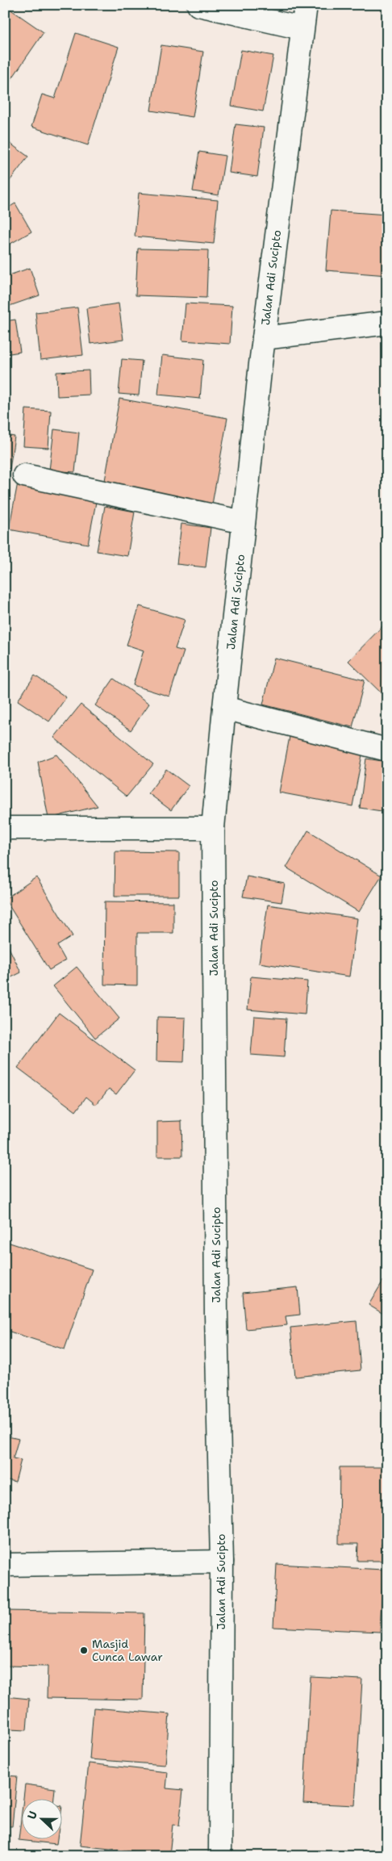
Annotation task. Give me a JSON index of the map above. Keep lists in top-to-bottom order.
{
  "streets": {
    "street": ["Jalan Adi Sucipto"]
  },
  "places": ["Masjid Cunca Lawar"],
  "north": "left"
}
